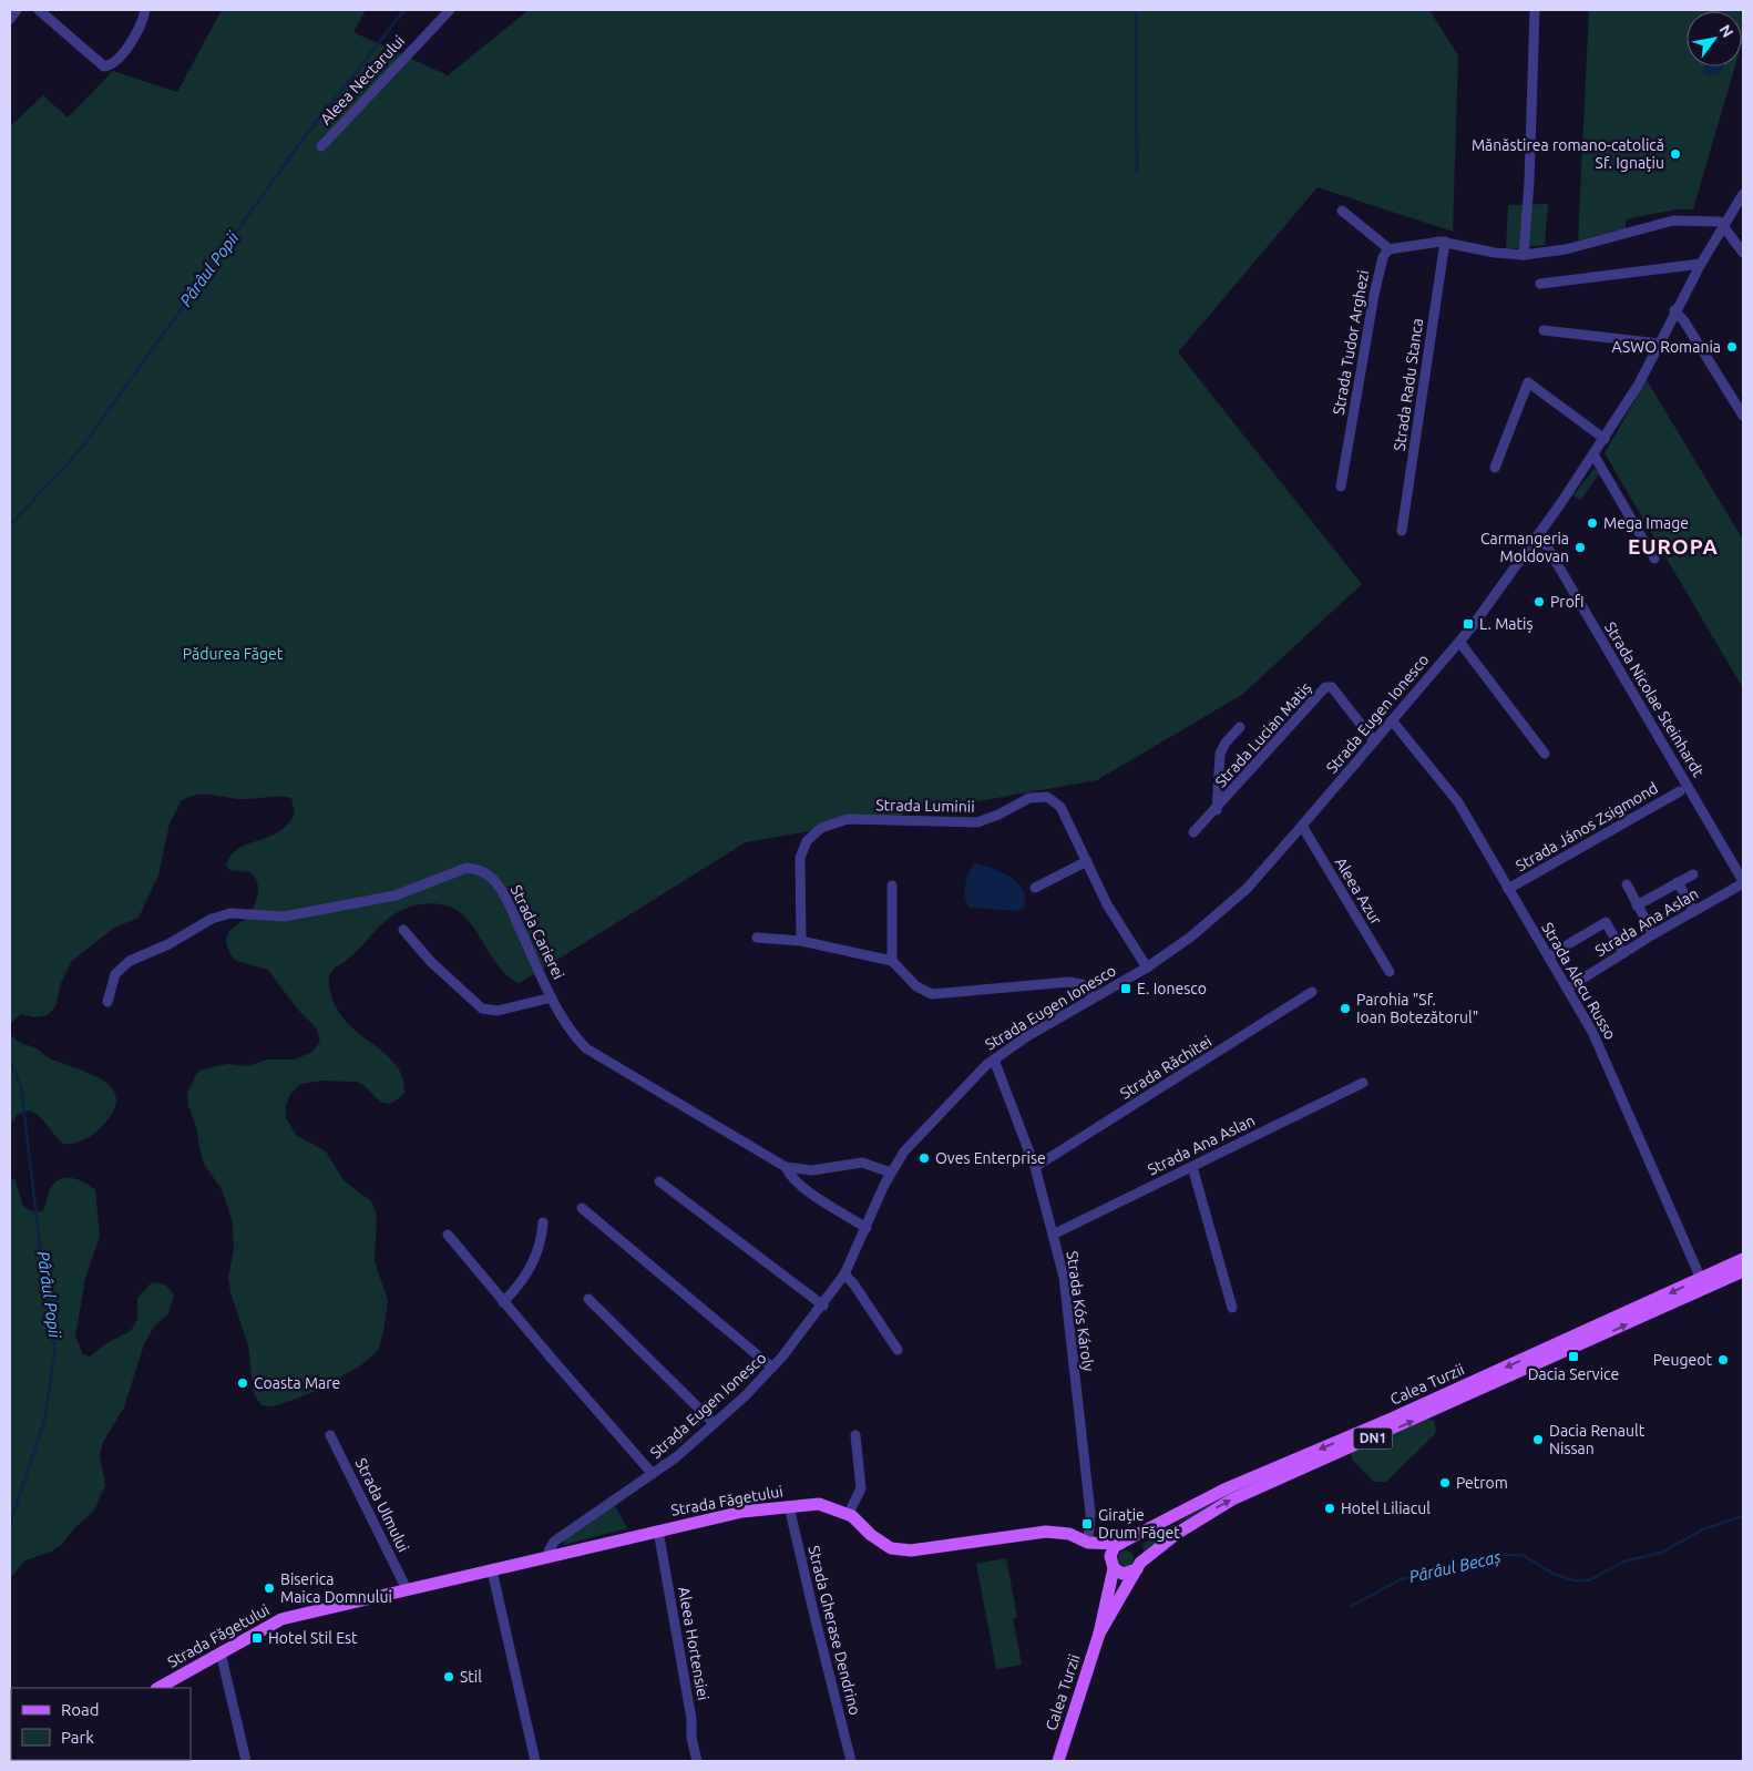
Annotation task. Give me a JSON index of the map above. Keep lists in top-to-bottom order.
{
  "streets": {
    "main road": ["Calea Turzii", "DN1", "Strada Făgetului"],
    "street": [
      "Aleea Nectarului",
      "Strada Tudor Arghezi",
      "Strada Radu Stanca",
      "Strada Nicolae Steinhardt",
      "Strada Eugen Ionesco",
      "Strada Lucian Matiș",
      "Strada Luminii",
      "Strada János Zsigmond",
      "Aleea Azur",
      "Strada Ana Aslan",
      "Strada Carierei",
      "Strada Alecu Russo",
      "Strada Răchitei",
      "Strada Kós Károly",
      "Strada Ulmului",
      "Strada Gherase Dendrino",
      "Aleea Hortensiei"
    ]
  },
  "crossings": [
    ["Strada Nicolae Steinhardt", "Strada Eugen Ionesco"],
    ["Strada Nicolae Steinhardt", "Strada Ana Aslan"],
    ["Strada Eugen Ionesco", "Strada Lucian Matiș"],
    ["Strada Eugen Ionesco", "Strada Luminii"],
    ["Strada Eugen Ionesco", "Aleea Azur"],
    ["Strada Eugen Ionesco", "Strada Carierei"],
    ["Strada Eugen Ionesco", "Strada Alecu Russo"],
    ["Strada Eugen Ionesco", "Strada Kós Károly"],
    ["Strada Eugen Ionesco", "Strada Făgetului"],
    ["Strada János Zsigmond", "Strada Alecu Russo"],
    ["Strada Ana Aslan", "Strada Alecu Russo"],
    ["Strada Ana Aslan", "Strada Kós Károly"],
    ["Strada Alecu Russo", "Calea Turzii"],
    ["Strada Răchitei", "Strada Kós Károly"],
    ["Strada Kós Károly", "Strada Făgetului"],
    ["Calea Turzii", "Strada Făgetului"],
    ["Strada Făgetului", "Strada Ulmului"],
    ["Strada Făgetului", "Strada Gherase Dendrino"],
    ["Strada Făgetului", "Aleea Hortensiei"]
  ],
  "districts": ["EUROPA"],
  "water": ["Pârâul Popii", "Pârâul Becaș"],
  "parks": ["Pădurea Făget"],
  "places": {
    "other": [
      "Mănăstirea romano-catolică Sf. Ignațiu",
      "ASWO Romania",
      "Mega Image",
      "Carmangeria Moldovan",
      "Profi",
      "Parohia \"Sf. Ioan Botezătorul\"",
      "Oves Enterprise",
      "Peugeot",
      "Coasta Mare",
      "Dacia Renault Nissan",
      "Petrom",
      "Hotel Liliacul",
      "Biserica Maica Domnului",
      "Stil"
    ],
    "transit": [
      "L. Matiș",
      "E. Ionesco",
      "Dacia Service",
      "Girație Drum Făget",
      "Hotel Stil Est"
    ]
  },
  "legend": ["Road", "Park"],
  "north": "top right"
}
